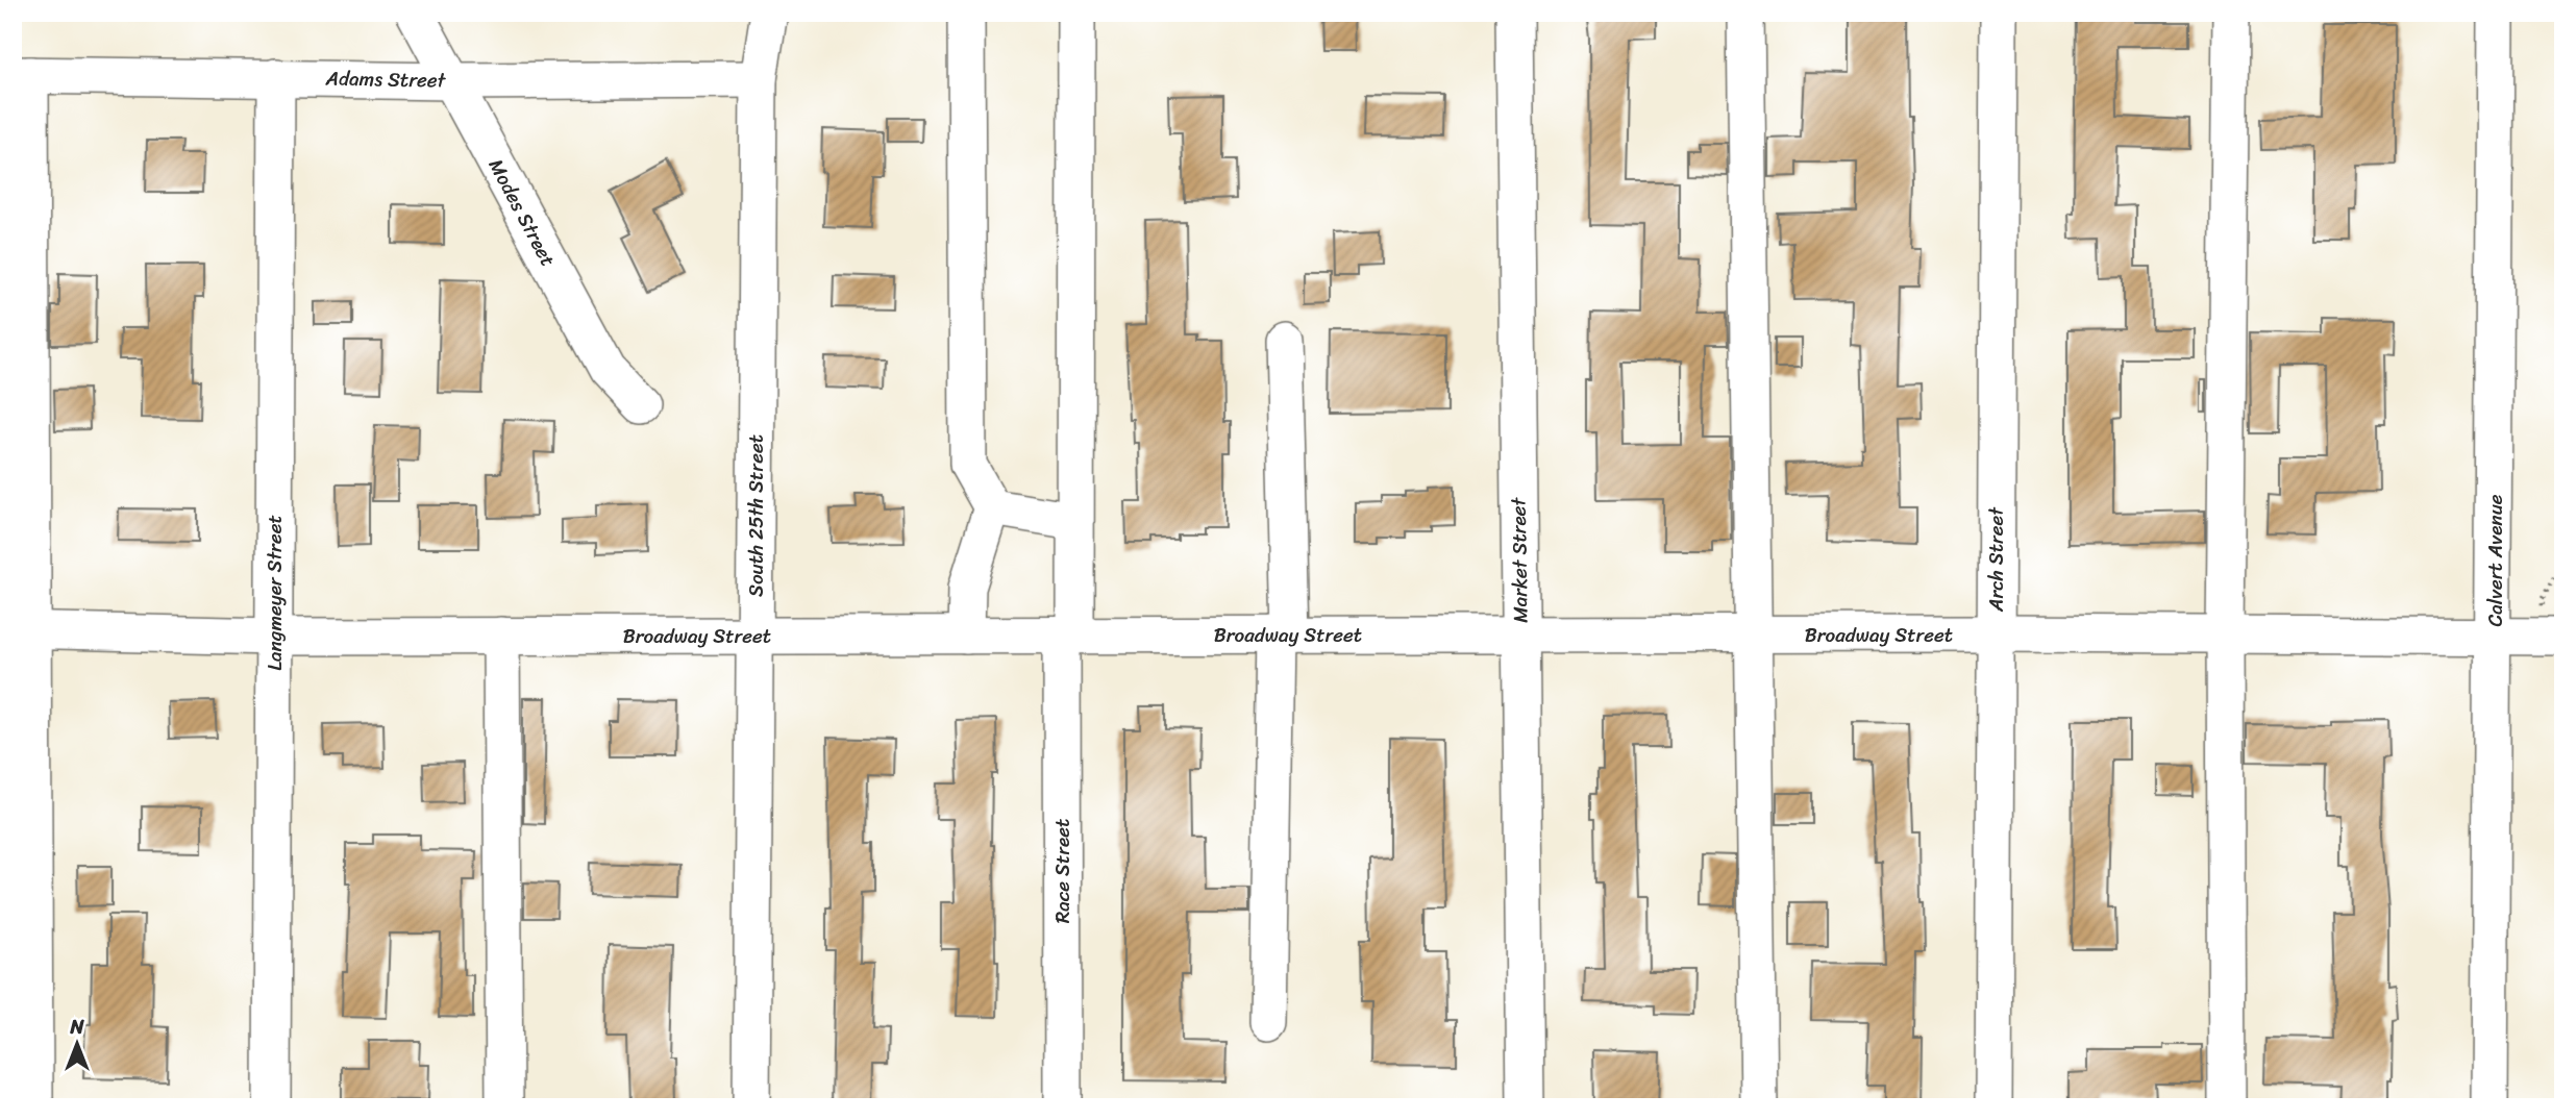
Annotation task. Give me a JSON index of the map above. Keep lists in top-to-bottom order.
{
  "streets": {
    "street": [
      "Adams Street",
      "Modes Street",
      "South 25th Street",
      "Arch Street",
      "Market Street",
      "Calvert Avenue",
      "Langmeyer Street",
      "Broadway Street",
      "Race Street"
    ]
  },
  "crossings": [
    ["Adams Street", "Modes Street"],
    ["Adams Street", "South 25th Street"],
    ["Adams Street", "Langmeyer Street"],
    ["South 25th Street", "Broadway Street"],
    ["Arch Street", "Broadway Street"],
    ["Market Street", "Broadway Street"],
    ["Calvert Avenue", "Broadway Street"],
    ["Langmeyer Street", "Broadway Street"],
    ["Broadway Street", "Race Street"]
  ],
  "north": "top"
}
